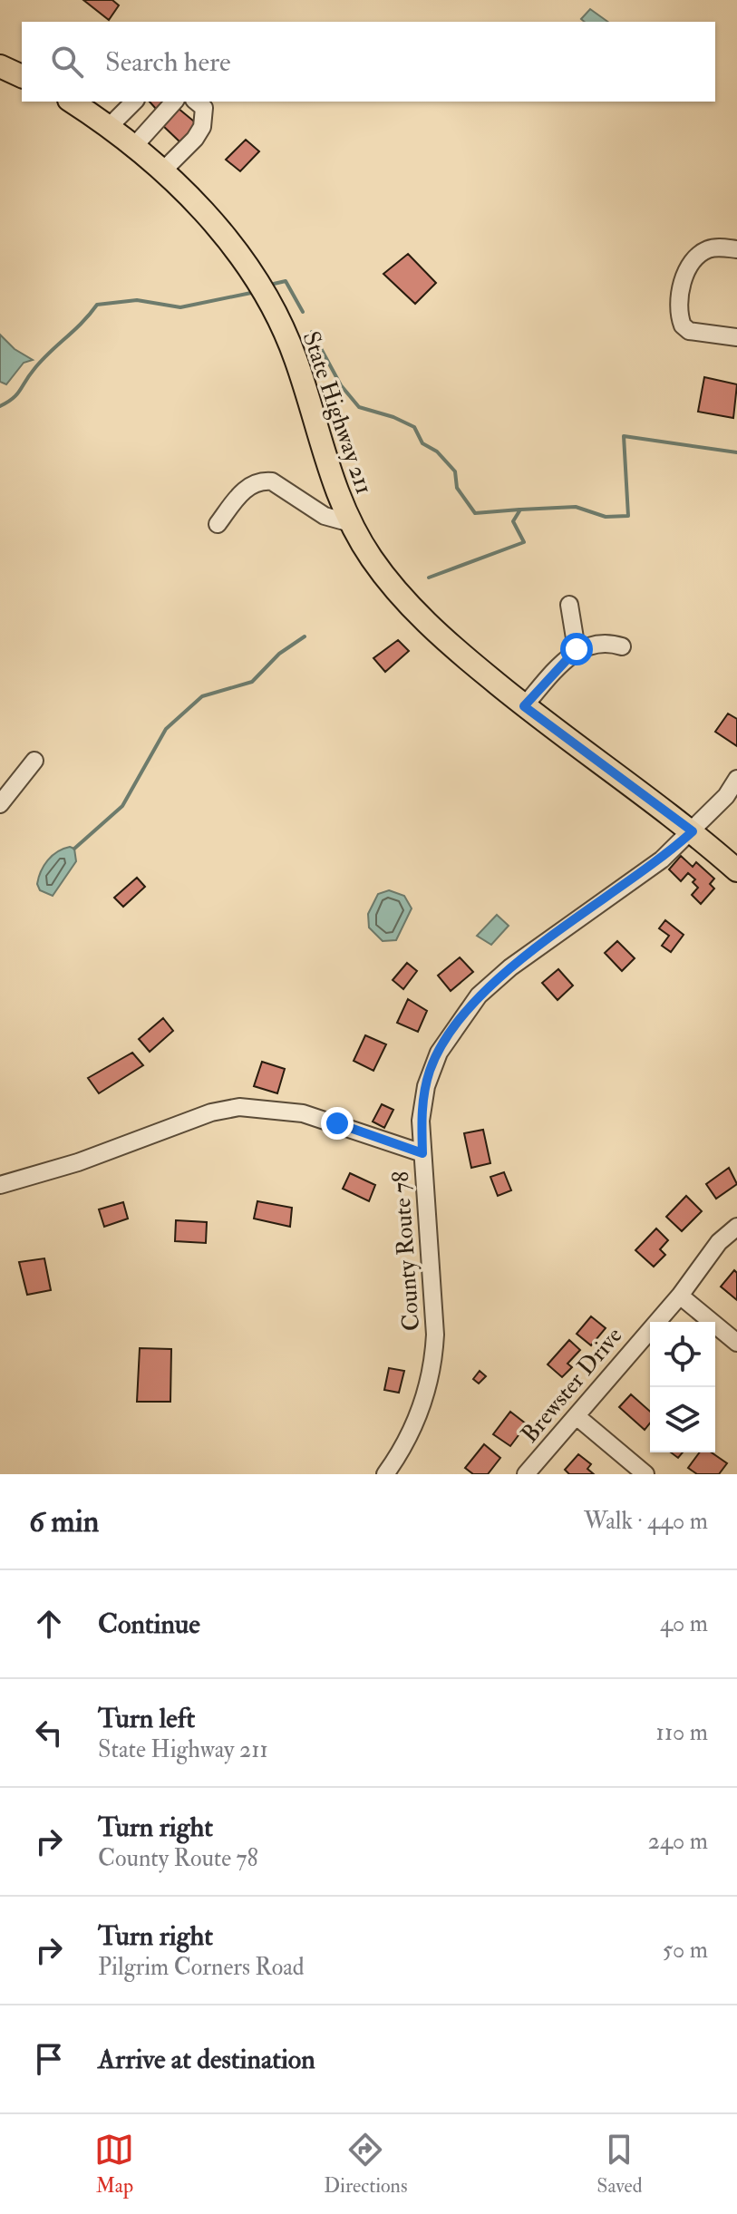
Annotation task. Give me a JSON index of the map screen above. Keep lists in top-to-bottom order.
{
  "streets": {
    "main road": ["State Highway 211"],
    "street": ["County Route 78", "Brewster Drive"]
  },
  "crossings": [
    ["State Highway 211", "County Route 78"]
  ],
  "page": {
    "search": "Search here",
    "heading": ["6 min", "Walk · 440 m"],
    "list": [
      ["Continue", "40 m"],
      ["Turn left", "State Highway 211", "110 m"],
      ["Turn right", "County Route 78", "240 m"],
      ["Turn right", "Pilgrim Corners Road", "50 m"],
      "Arrive at destination"
    ],
    "nav": ["Map", "Directions", "Saved"]
  }
}
